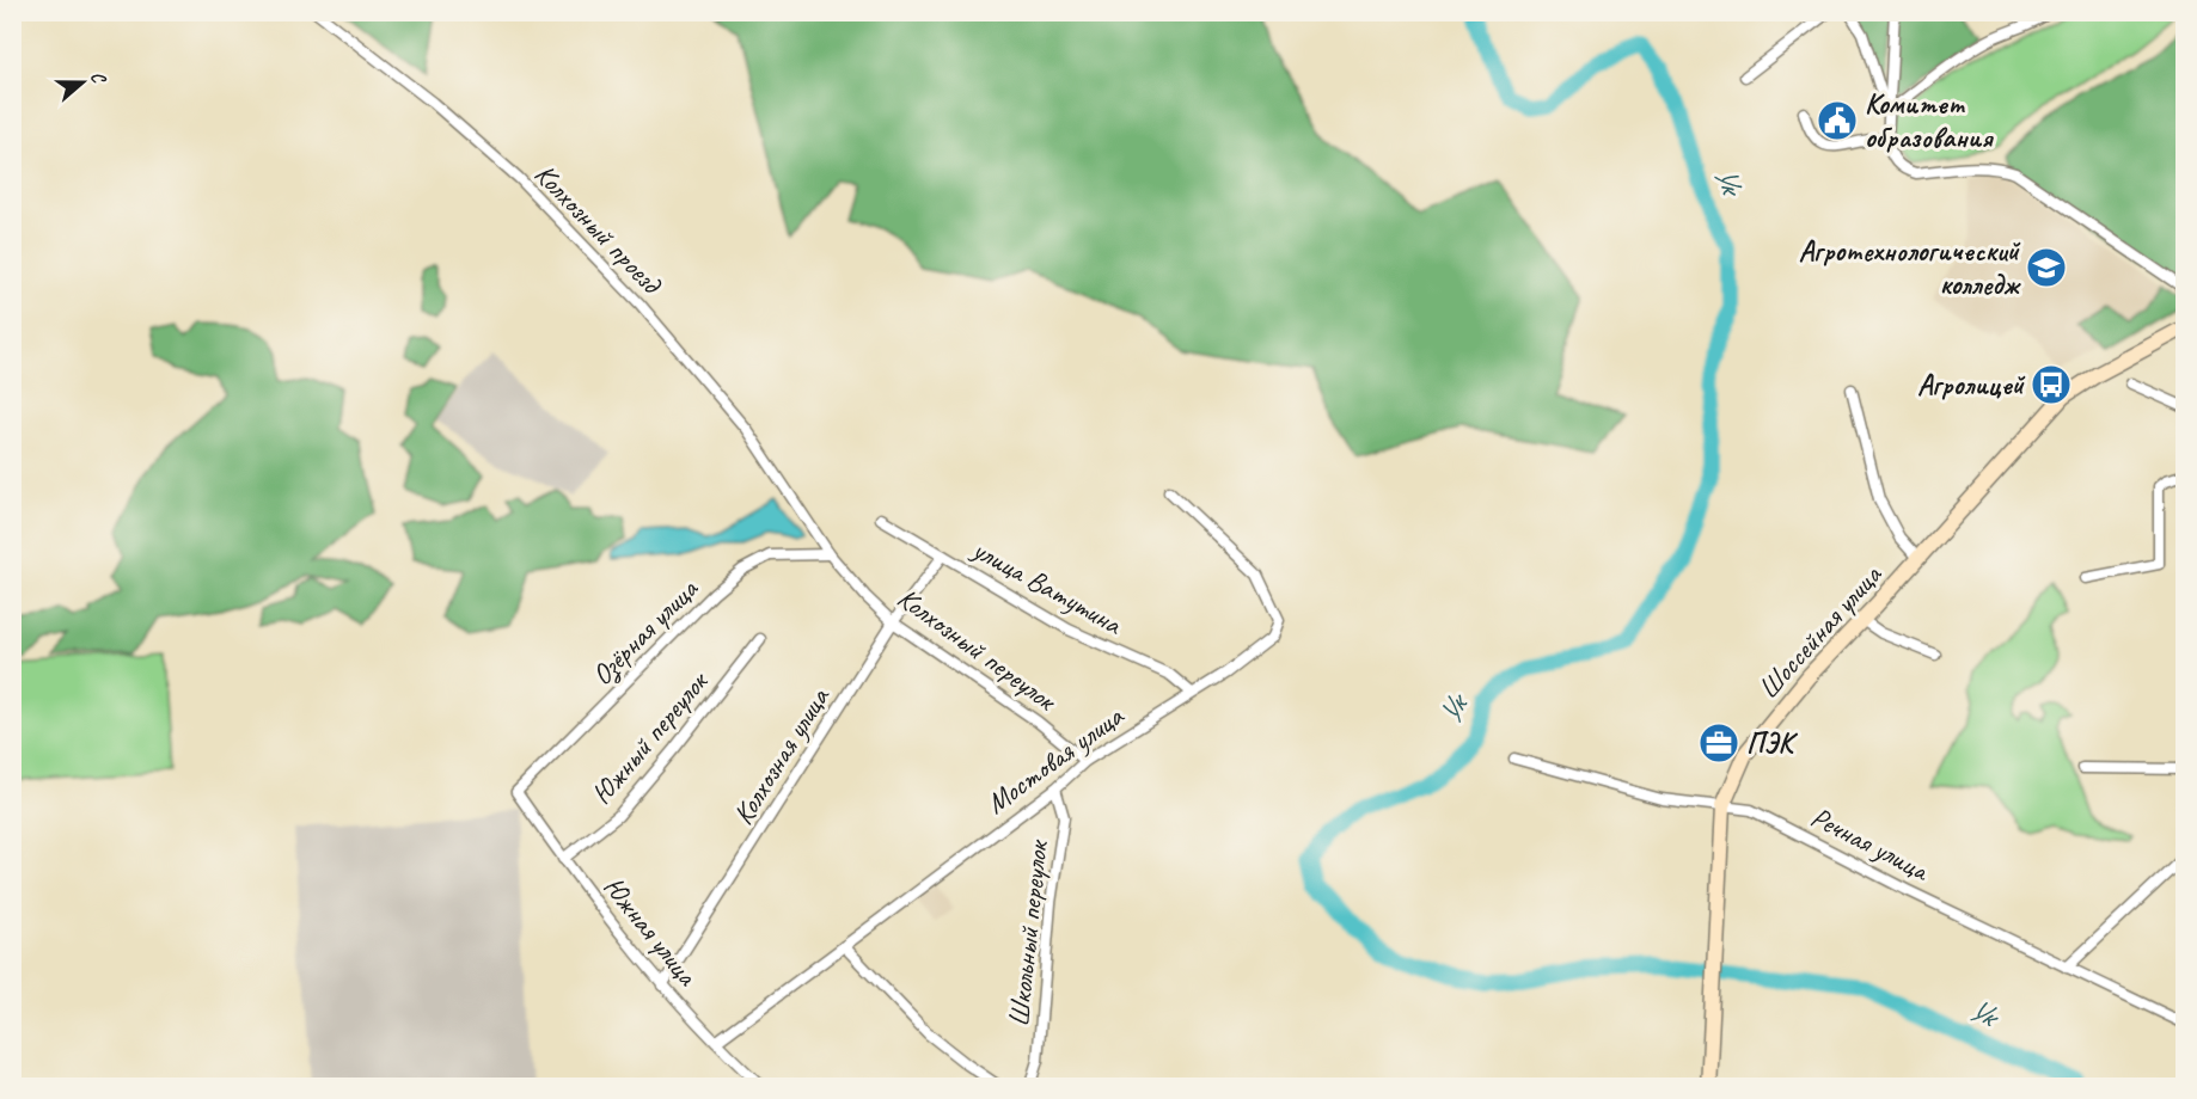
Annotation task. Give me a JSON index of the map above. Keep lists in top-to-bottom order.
{
  "streets": {
    "main road": ["Шоссейная улица"],
    "street": [
      "Колхозный проезд",
      "улица Ватутина",
      "Озёрная улица",
      "Колхозный переулок",
      "Южный переулок",
      "Колхозная улица",
      "Мостовая улица",
      "Речная улица",
      "Южная улица",
      "Школьный переулок"
    ]
  },
  "crossings": [
    ["Колхозный проезд", "Колхозный переулок"],
    ["улица Ватутина", "Колхозная улица"],
    ["улица Ватутина", "Мостовая улица"],
    ["Озёрная улица", "Колхозный переулок"],
    ["Озёрная улица", "Южная улица"],
    ["Шоссейная улица", "Речная улица"],
    ["Колхозный переулок", "Колхозная улица"],
    ["Колхозный переулок", "Мостовая улица"],
    ["Южный переулок", "Южная улица"],
    ["Колхозная улица", "Южная улица"],
    ["Мостовая улица", "Южная улица"],
    ["Мостовая улица", "Школьный переулок"]
  ],
  "water": ["Ук"],
  "places": {
    "public building": ["Комитет образования"],
    "school or university": ["Агротехнологический колледж"],
    "bus stop": ["Агролицей"],
    "office": ["ПЭК"]
  },
  "north": "right"
}
